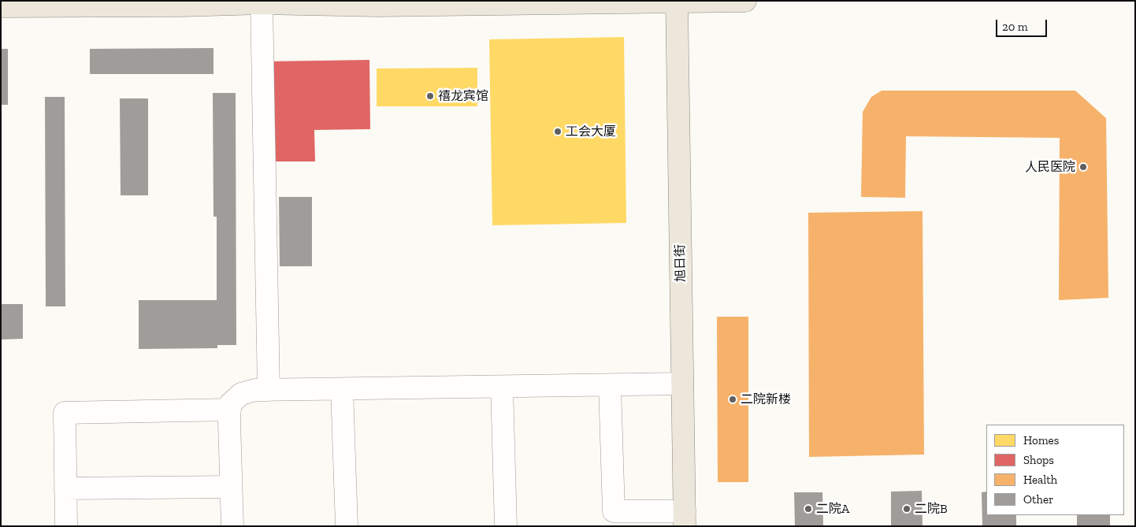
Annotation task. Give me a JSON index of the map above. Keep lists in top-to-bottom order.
{
  "streets": {
    "main road": ["旭日街"]
  },
  "places": [
    "禧龙宾馆",
    "工会大厦",
    "人民医院",
    "二院新楼",
    "二院A",
    "二院B"
  ],
  "legend": [
    "Homes",
    "Shops",
    "Health",
    "Other"
  ],
  "scale_bar": "20 m"
}
